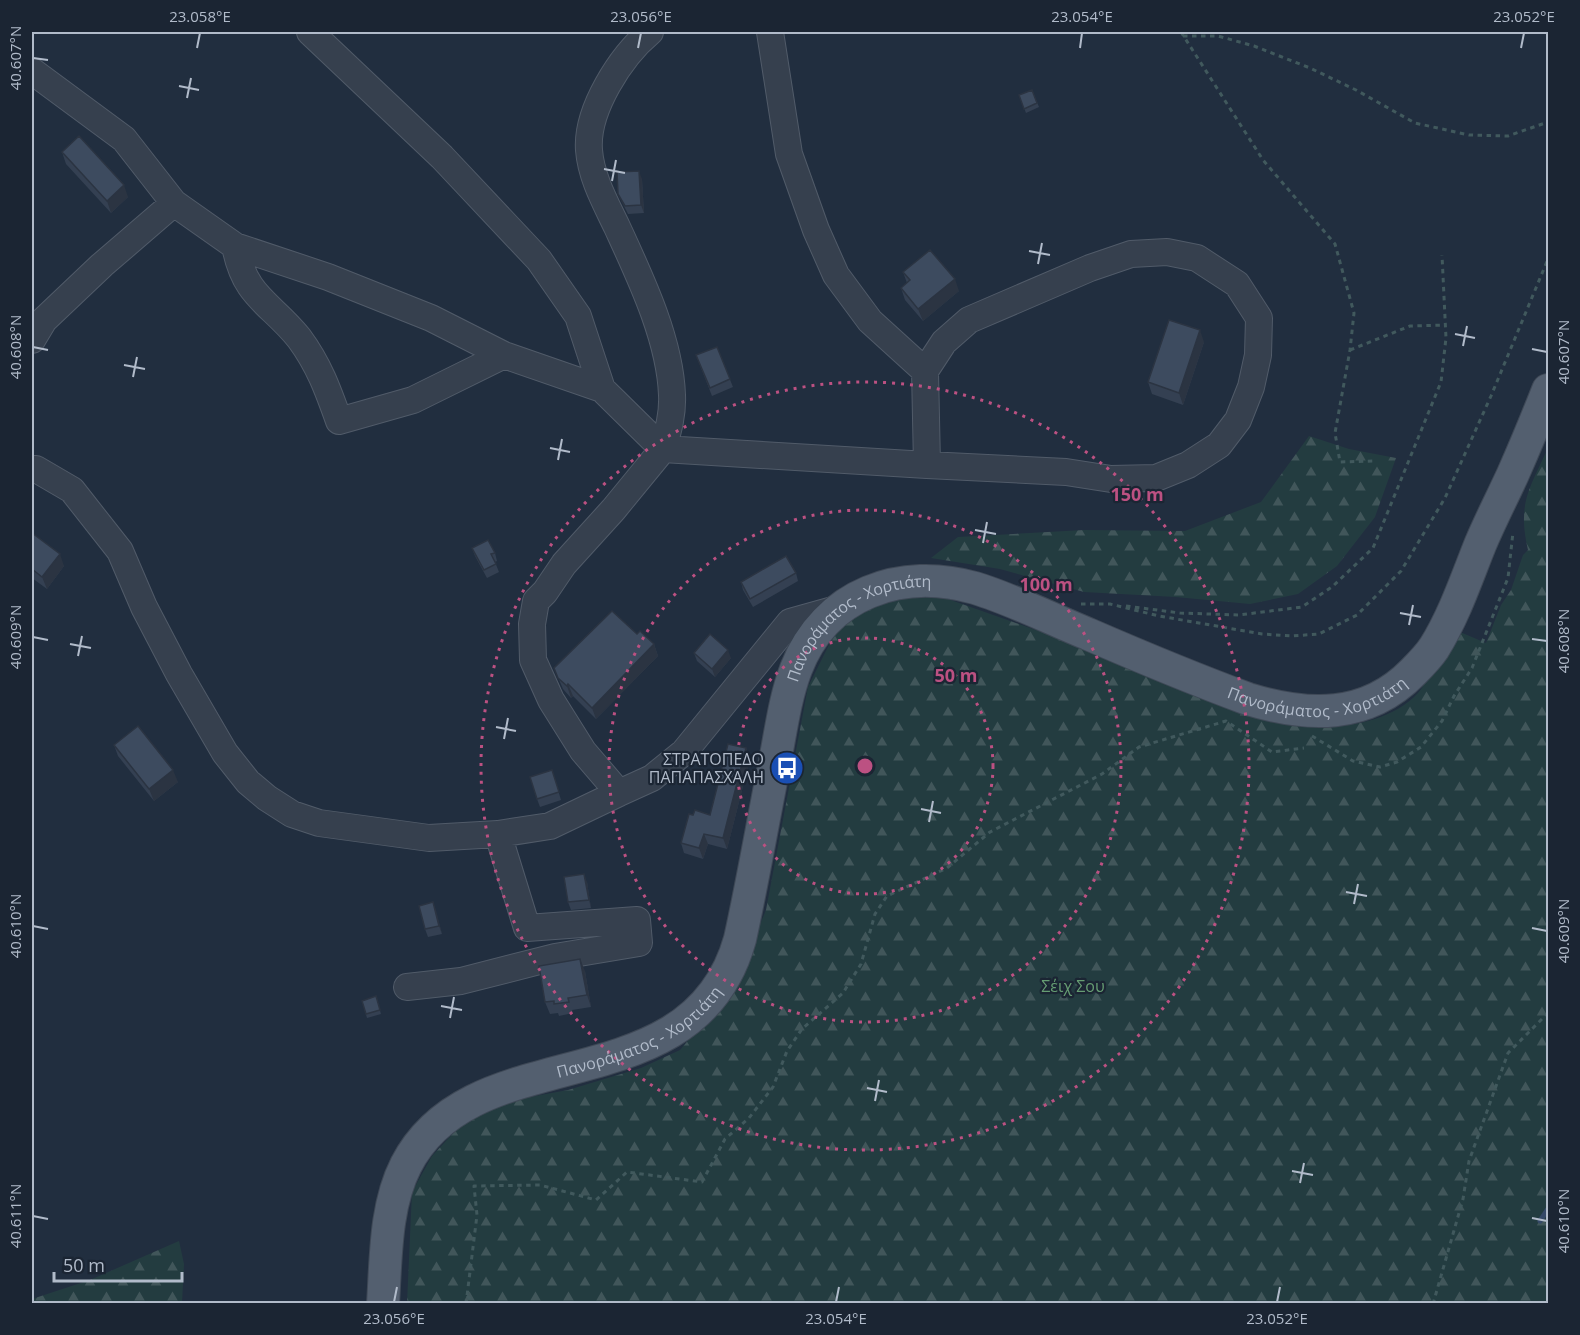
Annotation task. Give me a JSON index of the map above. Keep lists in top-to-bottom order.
{
  "streets": {
    "main road": ["Πανοράματος - Χορτιάτη"]
  },
  "parks": ["Σέιχ Σου"],
  "places": {
    "bus stop": ["ΣΤΡΑΤΟΠΕΔΟ ΠΑΠΑΠΑΣΧΑΛΗ"]
  },
  "scale_bar": "50 m",
  "coordinates": [
    "23.058°E",
    "23.056°E",
    "23.054°E",
    "23.052°E",
    "40.607°N",
    "40.608°N",
    "40.609°N",
    "40.610°N",
    "40.611°N"
  ],
  "rings": ["150 m", "100 m", "50 m"]
}
